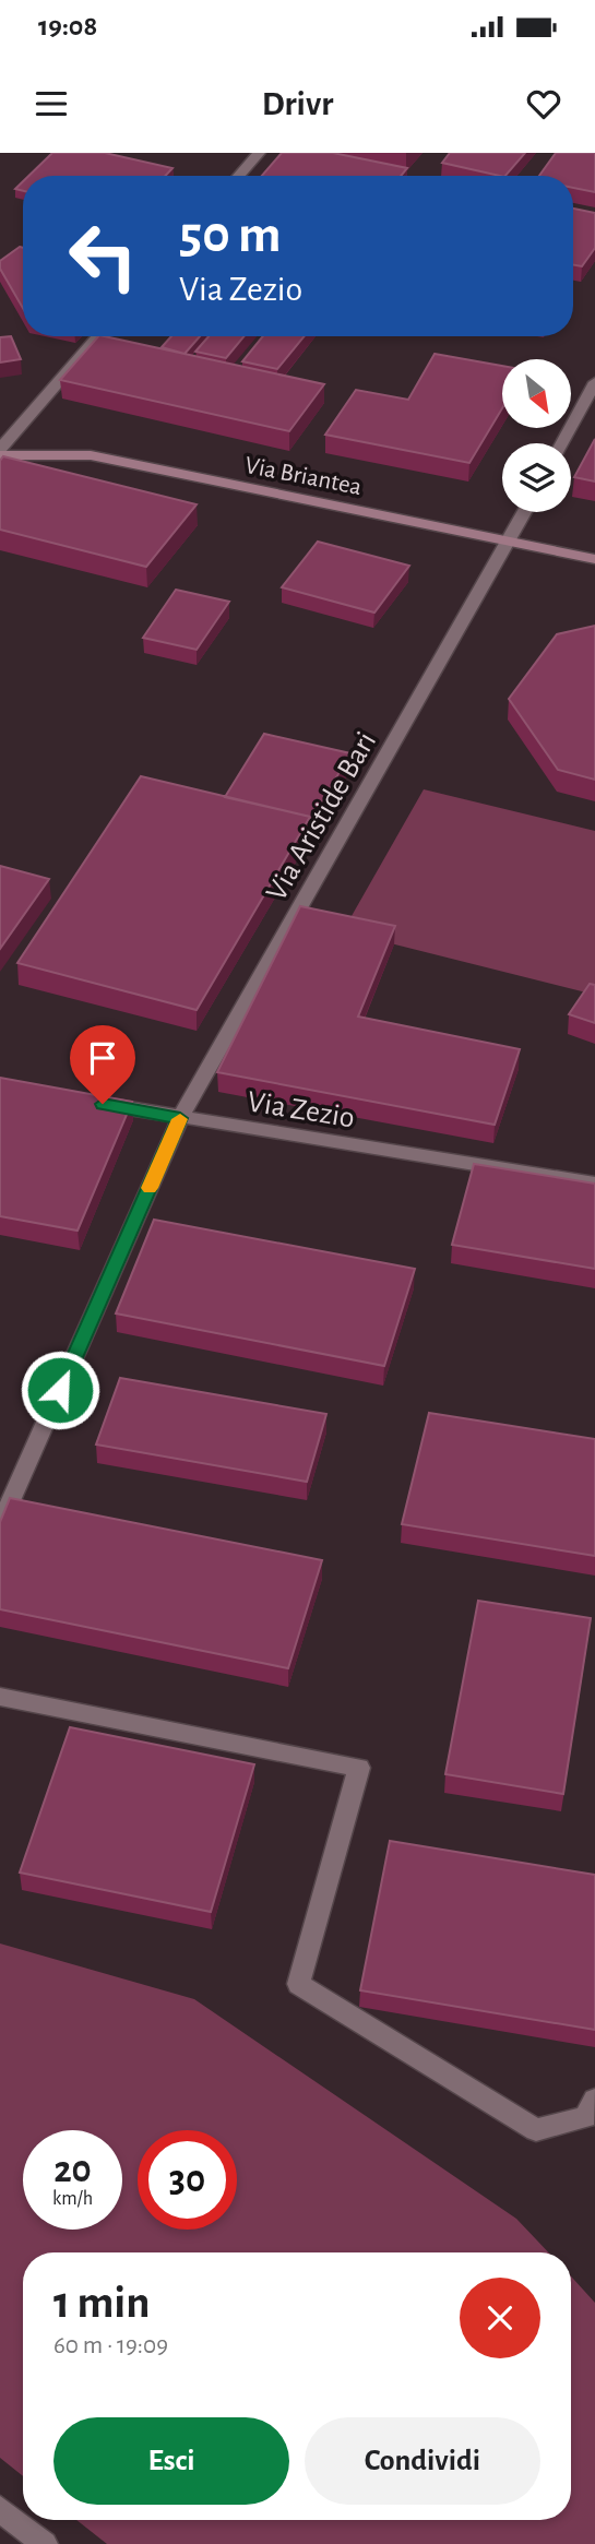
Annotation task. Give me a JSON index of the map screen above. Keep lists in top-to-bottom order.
{
  "streets": {
    "main road": ["Via Briantea"],
    "street": ["Via Aristide Bari", "Via Zezio"]
  },
  "crossings": [
    ["Via Briantea", "Via Aristide Bari"],
    ["Via Aristide Bari", "Via Zezio"]
  ],
  "north": "bottom right",
  "page": {
    "status": "19:08",
    "header": "Drivr",
    "turn": ["50 m", "Via Zezio"],
    "speed": "20 km/h",
    "limit": "30",
    "heading": ["1 min", "60 m · 19:09"],
    "buttons": ["Esci", "Condividi"]
  }
}
